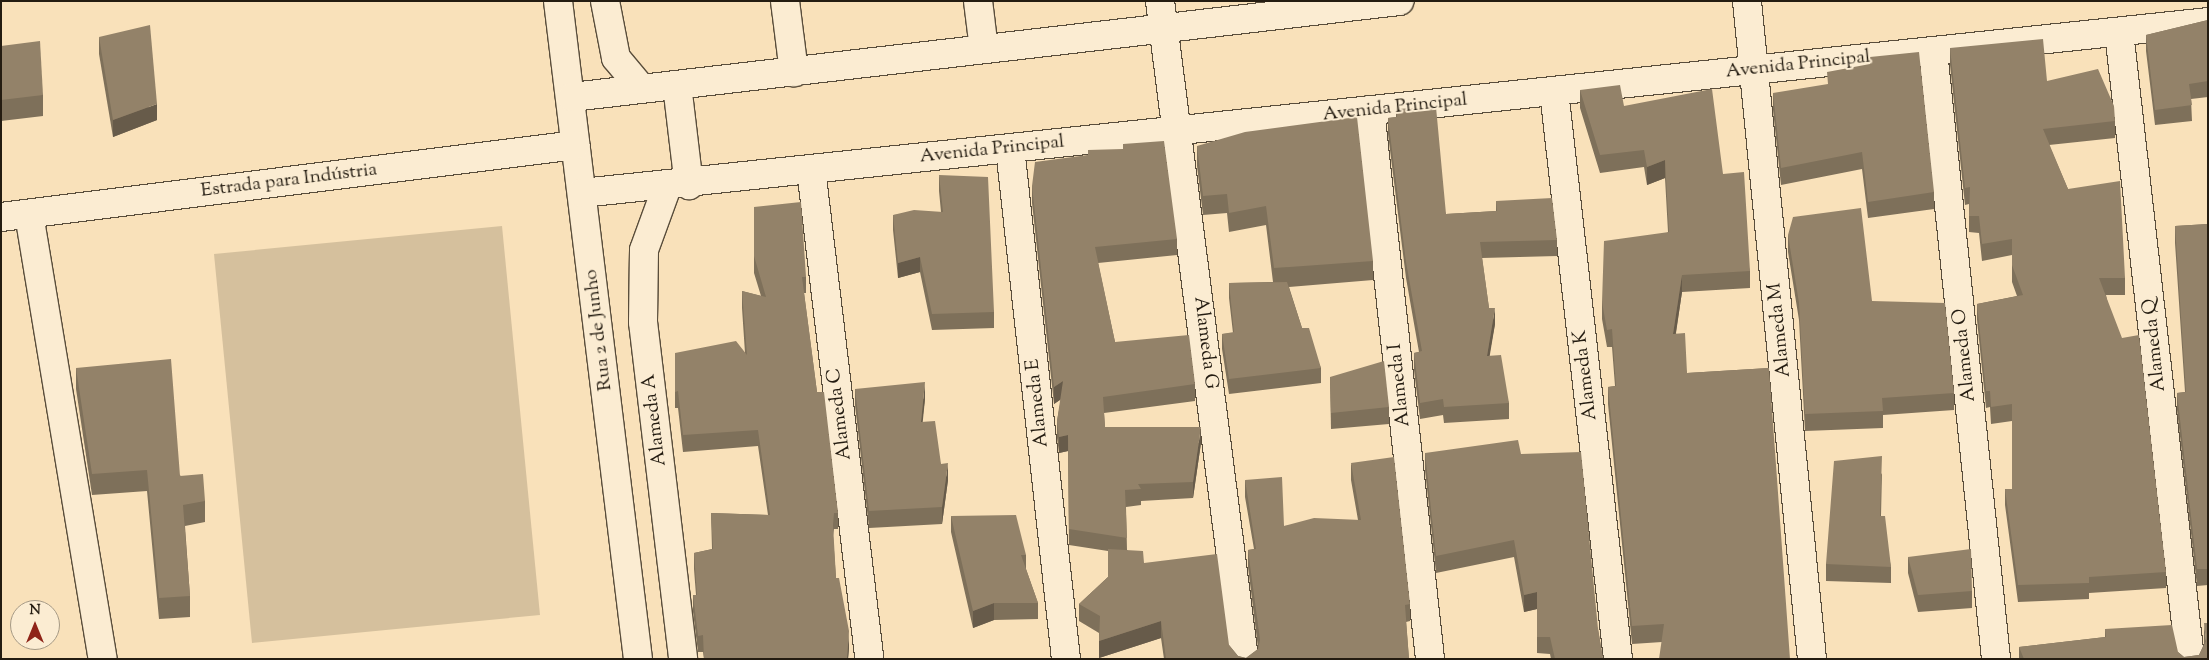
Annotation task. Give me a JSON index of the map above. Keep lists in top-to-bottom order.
{
  "streets": {
    "street": [
      "Avenida Principal",
      "Estrada para Indústria",
      "Rua 2 de Junho",
      "Alameda M",
      "Alameda G",
      "Alameda Q",
      "Alameda O",
      "Alameda K",
      "Alameda I",
      "Alameda E",
      "Alameda C",
      "Alameda A"
    ]
  },
  "crossings": [
    ["Avenida Principal", "Rua 2 de Junho"],
    ["Avenida Principal", "Alameda M"],
    ["Avenida Principal", "Alameda G"],
    ["Avenida Principal", "Alameda Q"],
    ["Avenida Principal", "Alameda O"],
    ["Avenida Principal", "Alameda K"],
    ["Avenida Principal", "Alameda I"],
    ["Avenida Principal", "Alameda E"],
    ["Avenida Principal", "Alameda C"],
    ["Avenida Principal", "Alameda A"],
    ["Estrada para Indústria", "Rua 2 de Junho"]
  ],
  "north": "top"
}
